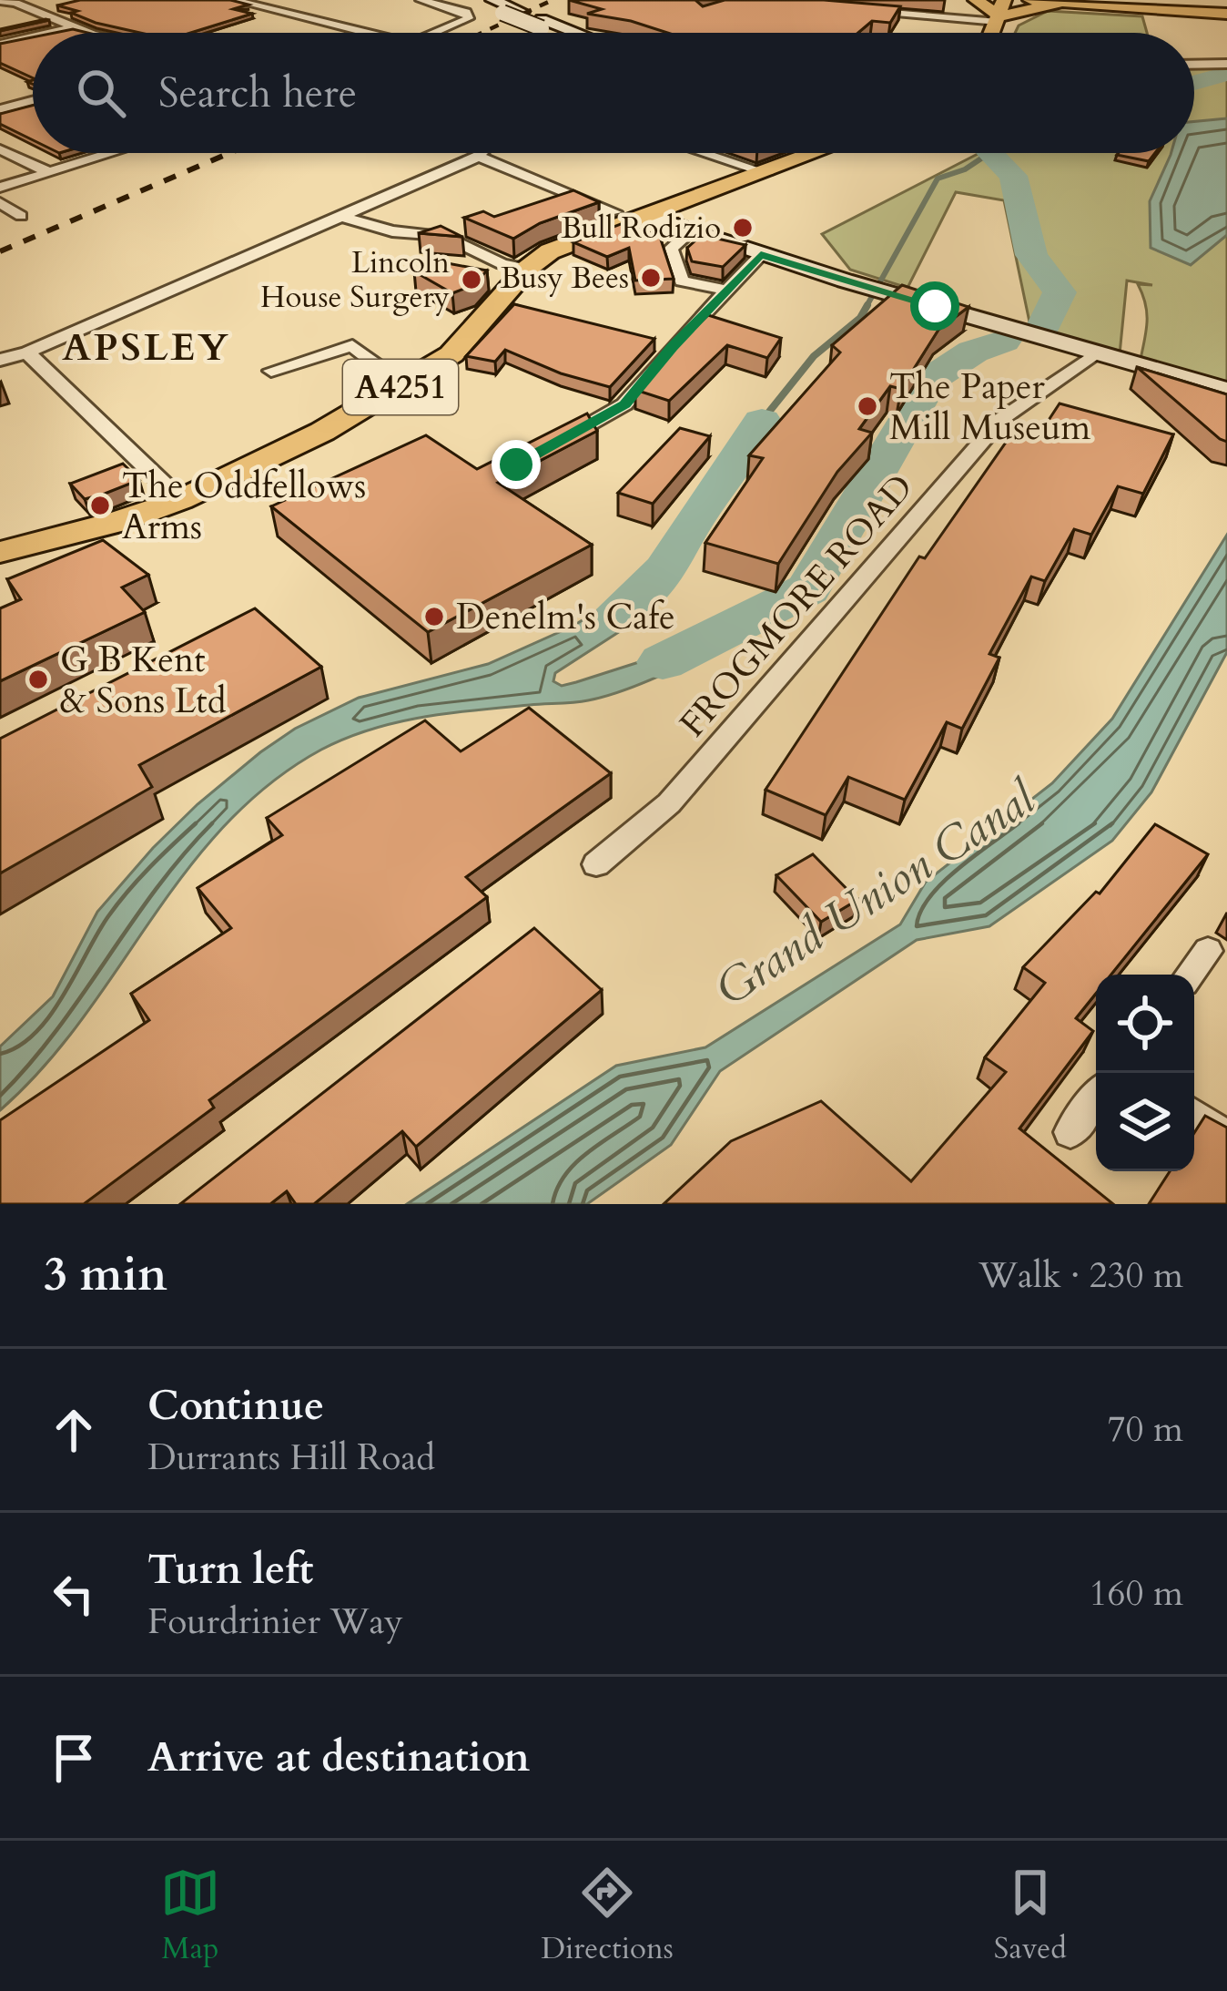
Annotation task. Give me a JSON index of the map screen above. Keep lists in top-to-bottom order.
{
  "streets": {
    "main road": ["A4251"],
    "street": ["FROGMORE ROAD"]
  },
  "districts": ["APSLEY"],
  "water": ["Grand Union Canal"],
  "places": [
    "Bull Rodizio",
    "Busy Bees",
    "Lincoln House Surgery",
    "The Paper Mill Museum",
    "The Oddfellows Arms",
    "Denelm's Cafe",
    "G B Kent & Sons Ltd"
  ],
  "page": {
    "search": "Search here",
    "heading": ["3 min", "Walk · 230 m"],
    "list": [
      ["Continue", "Durrants Hill Road", "70 m"],
      ["Turn left", "Fourdrinier Way", "160 m"],
      "Arrive at destination"
    ],
    "nav": ["Map", "Directions", "Saved"]
  }
}
